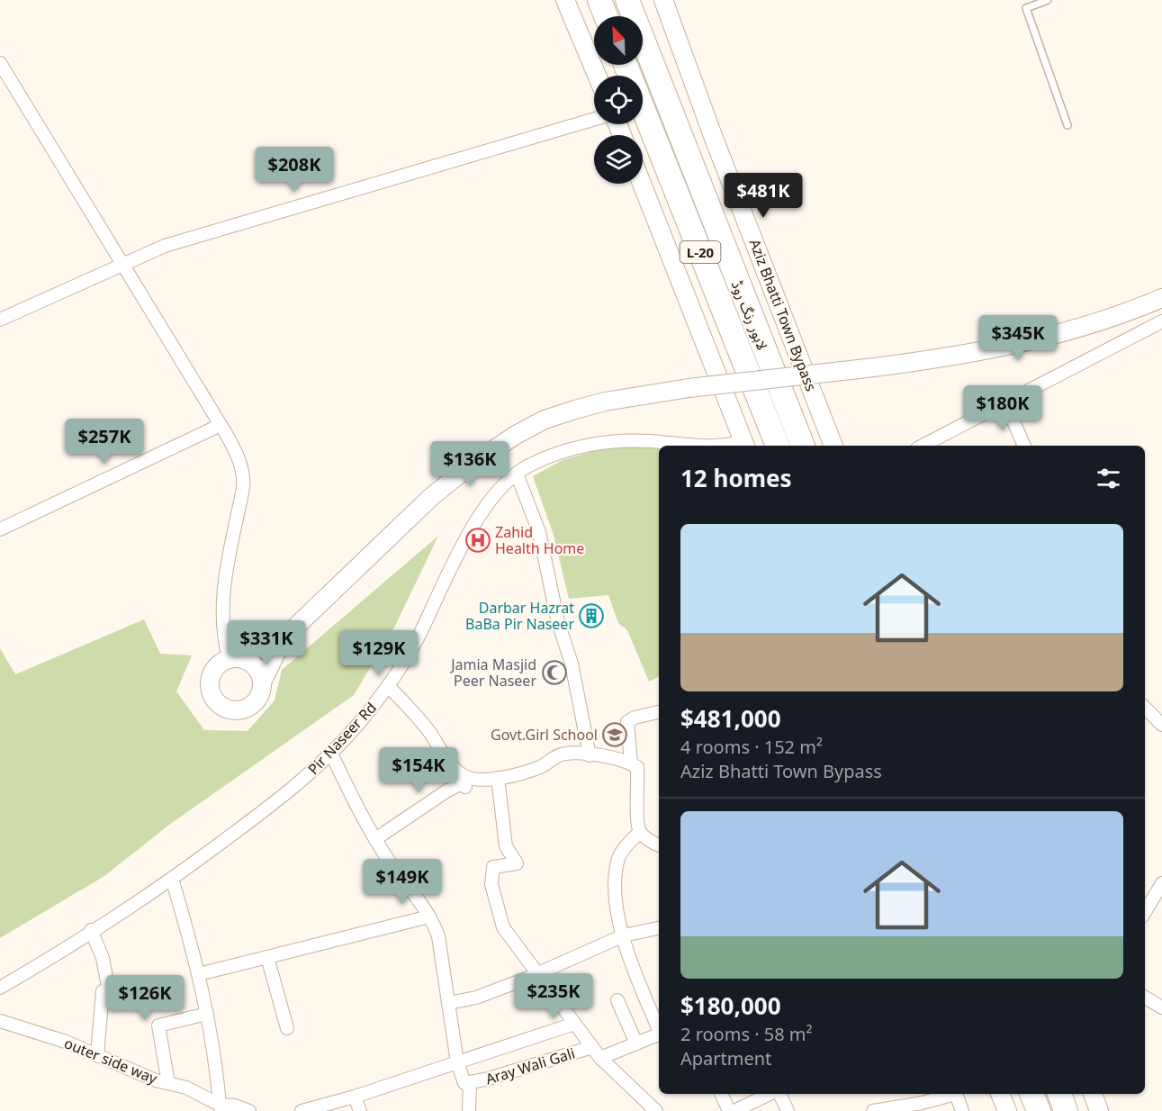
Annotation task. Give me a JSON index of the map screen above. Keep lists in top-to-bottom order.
{
  "streets": {
    "highway": ["L-20", "لاہور رنگ روڈ"],
    "street": [
      "Aziz Bhatti Town Bypass",
      "Pir Naseer Rd",
      "outer side way",
      "Aray Wali Gali"
    ]
  },
  "places": {
    "hospital": ["Zahid Health Home"],
    "building": ["Darbar Hazrat BaBa Pir Naseer"],
    "mosque": ["Jamia Masjid Peer Naseer"],
    "school or university": ["Govt.Girl School"]
  },
  "north": "top left",
  "page": {
    "price": [
      "$208K",
      "$481K",
      "$345K",
      "$180K",
      "$257K",
      "$136K",
      "$331K",
      "$129K",
      "$154K",
      "$149K",
      "$235K",
      "$126K"
    ],
    "heading": "12 homes",
    "list": [
      {
        "name": "$481,000",
        "note": "4 rooms · 152 m² · Aziz Bhatti Town Bypass"
      },
      {
        "name": "$180,000",
        "note": "2 rooms · 58 m² · Apartment"
      }
    ]
  }
}
